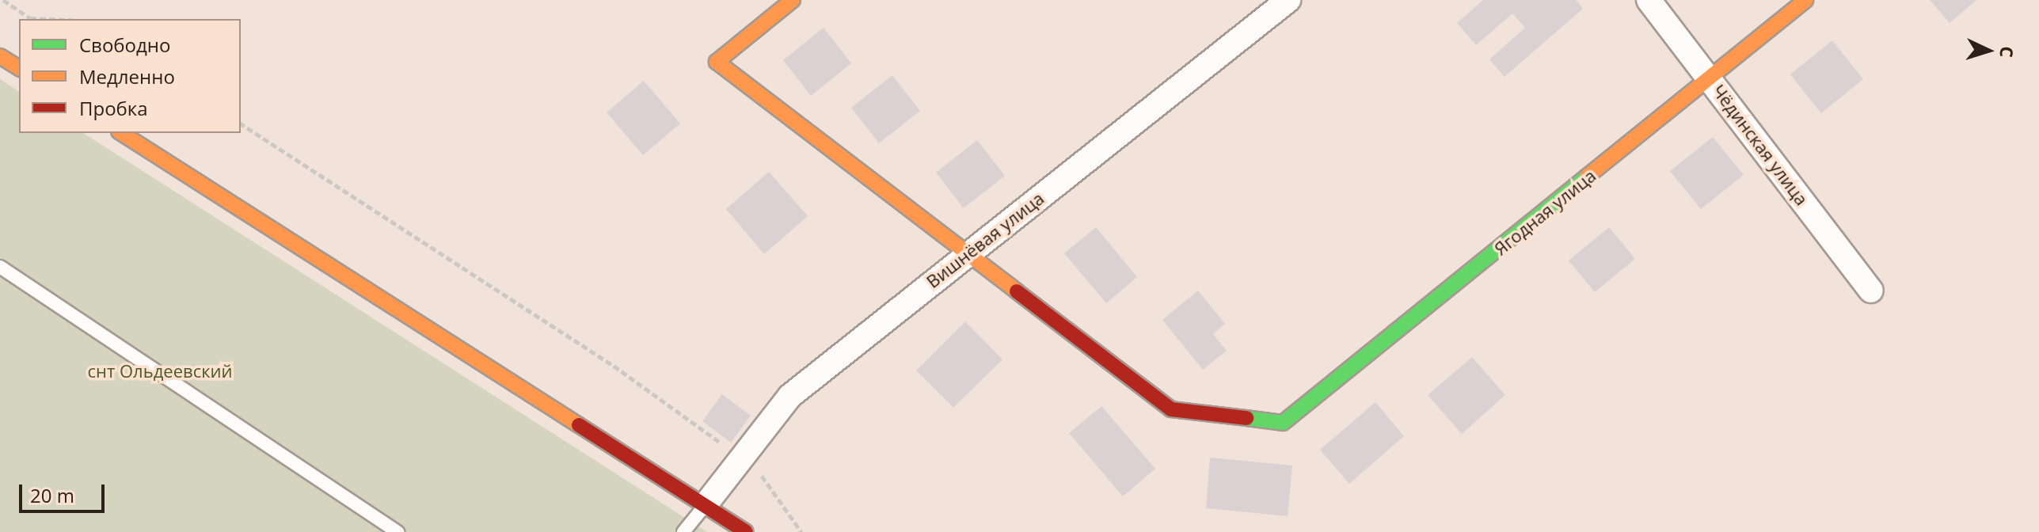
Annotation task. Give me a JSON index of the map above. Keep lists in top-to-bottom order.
{
  "streets": {
    "street": ["Чёдинская улица", "Ягодная улица", "Вишнёвая улица"]
  },
  "crossings": [
    ["Чёдинская улица", "Ягодная улица"],
    ["Ягодная улица", "Вишнёвая улица"]
  ],
  "parks": ["снт Ольдеевский"],
  "legend": ["Свободно", "Медленно", "Пробка"],
  "scale_bar": "20 m",
  "north": "right"
}
